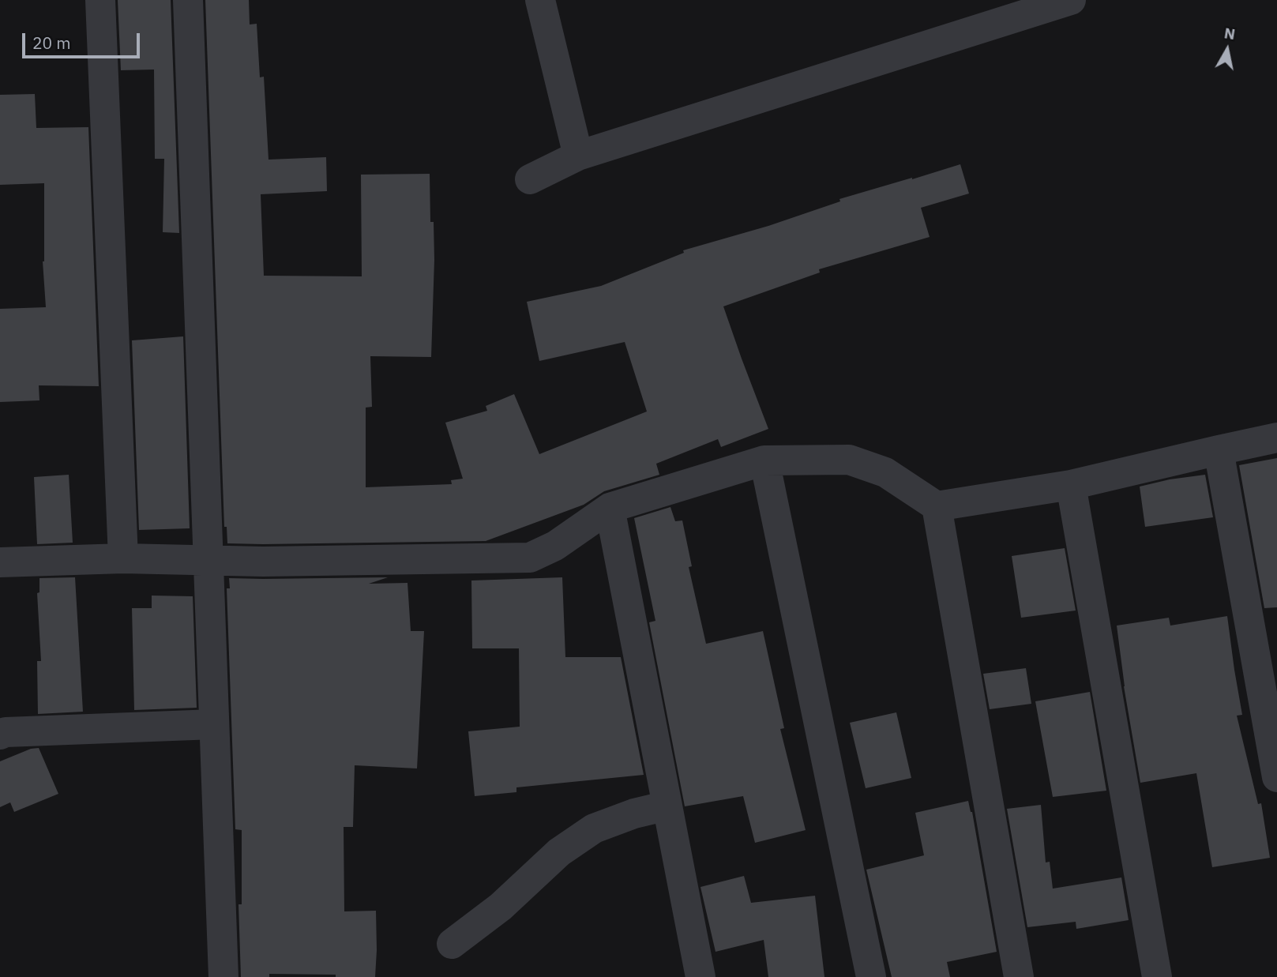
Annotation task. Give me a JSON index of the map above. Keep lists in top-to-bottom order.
{
  "scale_bar": "20 m",
  "north": "top"
}
